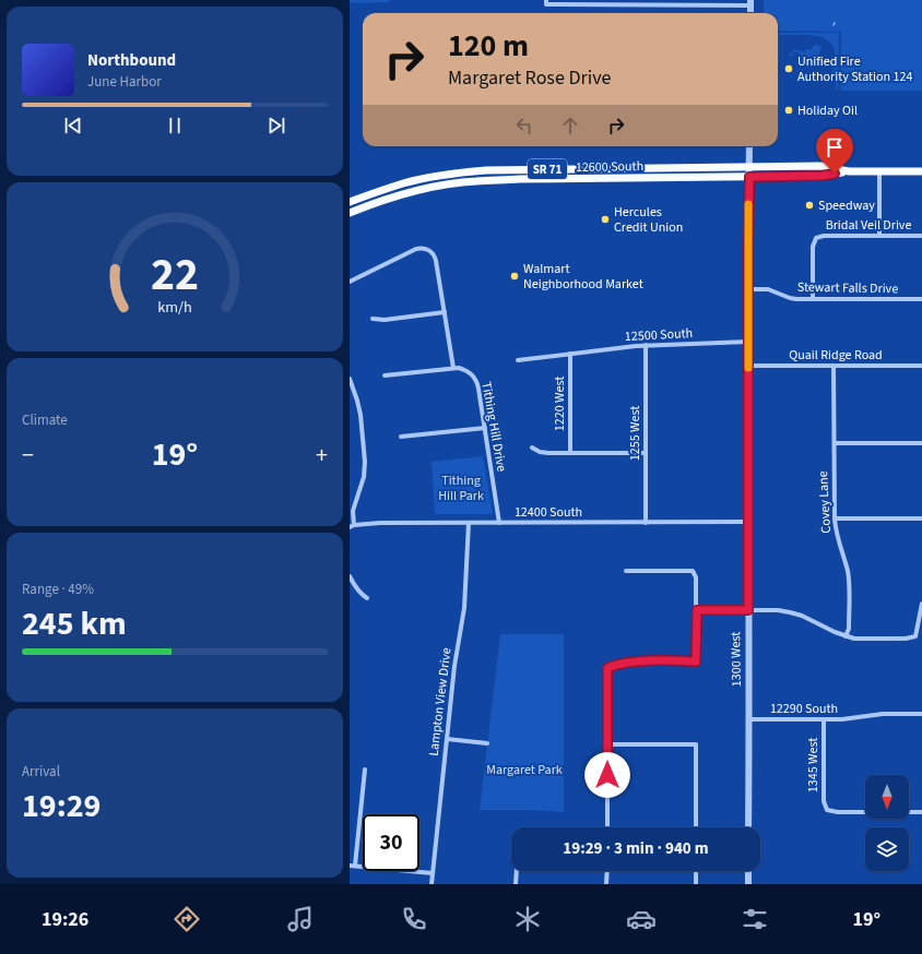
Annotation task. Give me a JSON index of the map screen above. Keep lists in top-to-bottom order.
{
  "streets": {
    "main road": ["12600 South", "SR 71"],
    "street": [
      "Bridal Veil Drive",
      "Stewart Falls Drive",
      "12500 South",
      "Quail Ridge Road",
      "1220 West",
      "Tithing Hill Drive",
      "1255 West",
      "Covey Lane",
      "12400 South",
      "1300 West",
      "Lampton View Drive",
      "12290 South",
      "1345 West"
    ]
  },
  "crossings": [
    ["12600 South", "1300 West"],
    ["Bridal Veil Drive", "Stewart Falls Drive"],
    ["Stewart Falls Drive", "1300 West"],
    ["12500 South", "1220 West"],
    ["12500 South", "1255 West"],
    ["12500 South", "1300 West"],
    ["Quail Ridge Road", "Covey Lane"],
    ["Quail Ridge Road", "1300 West"],
    ["Tithing Hill Drive", "12400 South"],
    ["1255 West", "12400 South"],
    ["12400 South", "1300 West"],
    ["12400 South", "Lampton View Drive"],
    ["1300 West", "12290 South"],
    ["12290 South", "1345 West"]
  ],
  "parks": ["Tithing Hill Park", "Margaret Park"],
  "places": [
    "Unified Fire Authority Station 124",
    "Holiday Oil",
    "Speedway",
    "Hercules Credit Union",
    "Walmart Neighborhood Market"
  ],
  "north": "bottom",
  "page": {
    "turn": ["120 m", "Margaret Rose Drive"],
    "song": ["Northbound", "June Harbor"],
    "tile": [
      "Climate",
      ["Range · 49%", "245 km"],
      ["Arrival", "19:29"]
    ],
    "heat": ["−", "19°", "+"],
    "limit": "30",
    "trip": "19:29 · 3 min · 940 m",
    "tabs": ["19:26", "19°"],
    "gauge": ["22", "km/h"]
  }
}
